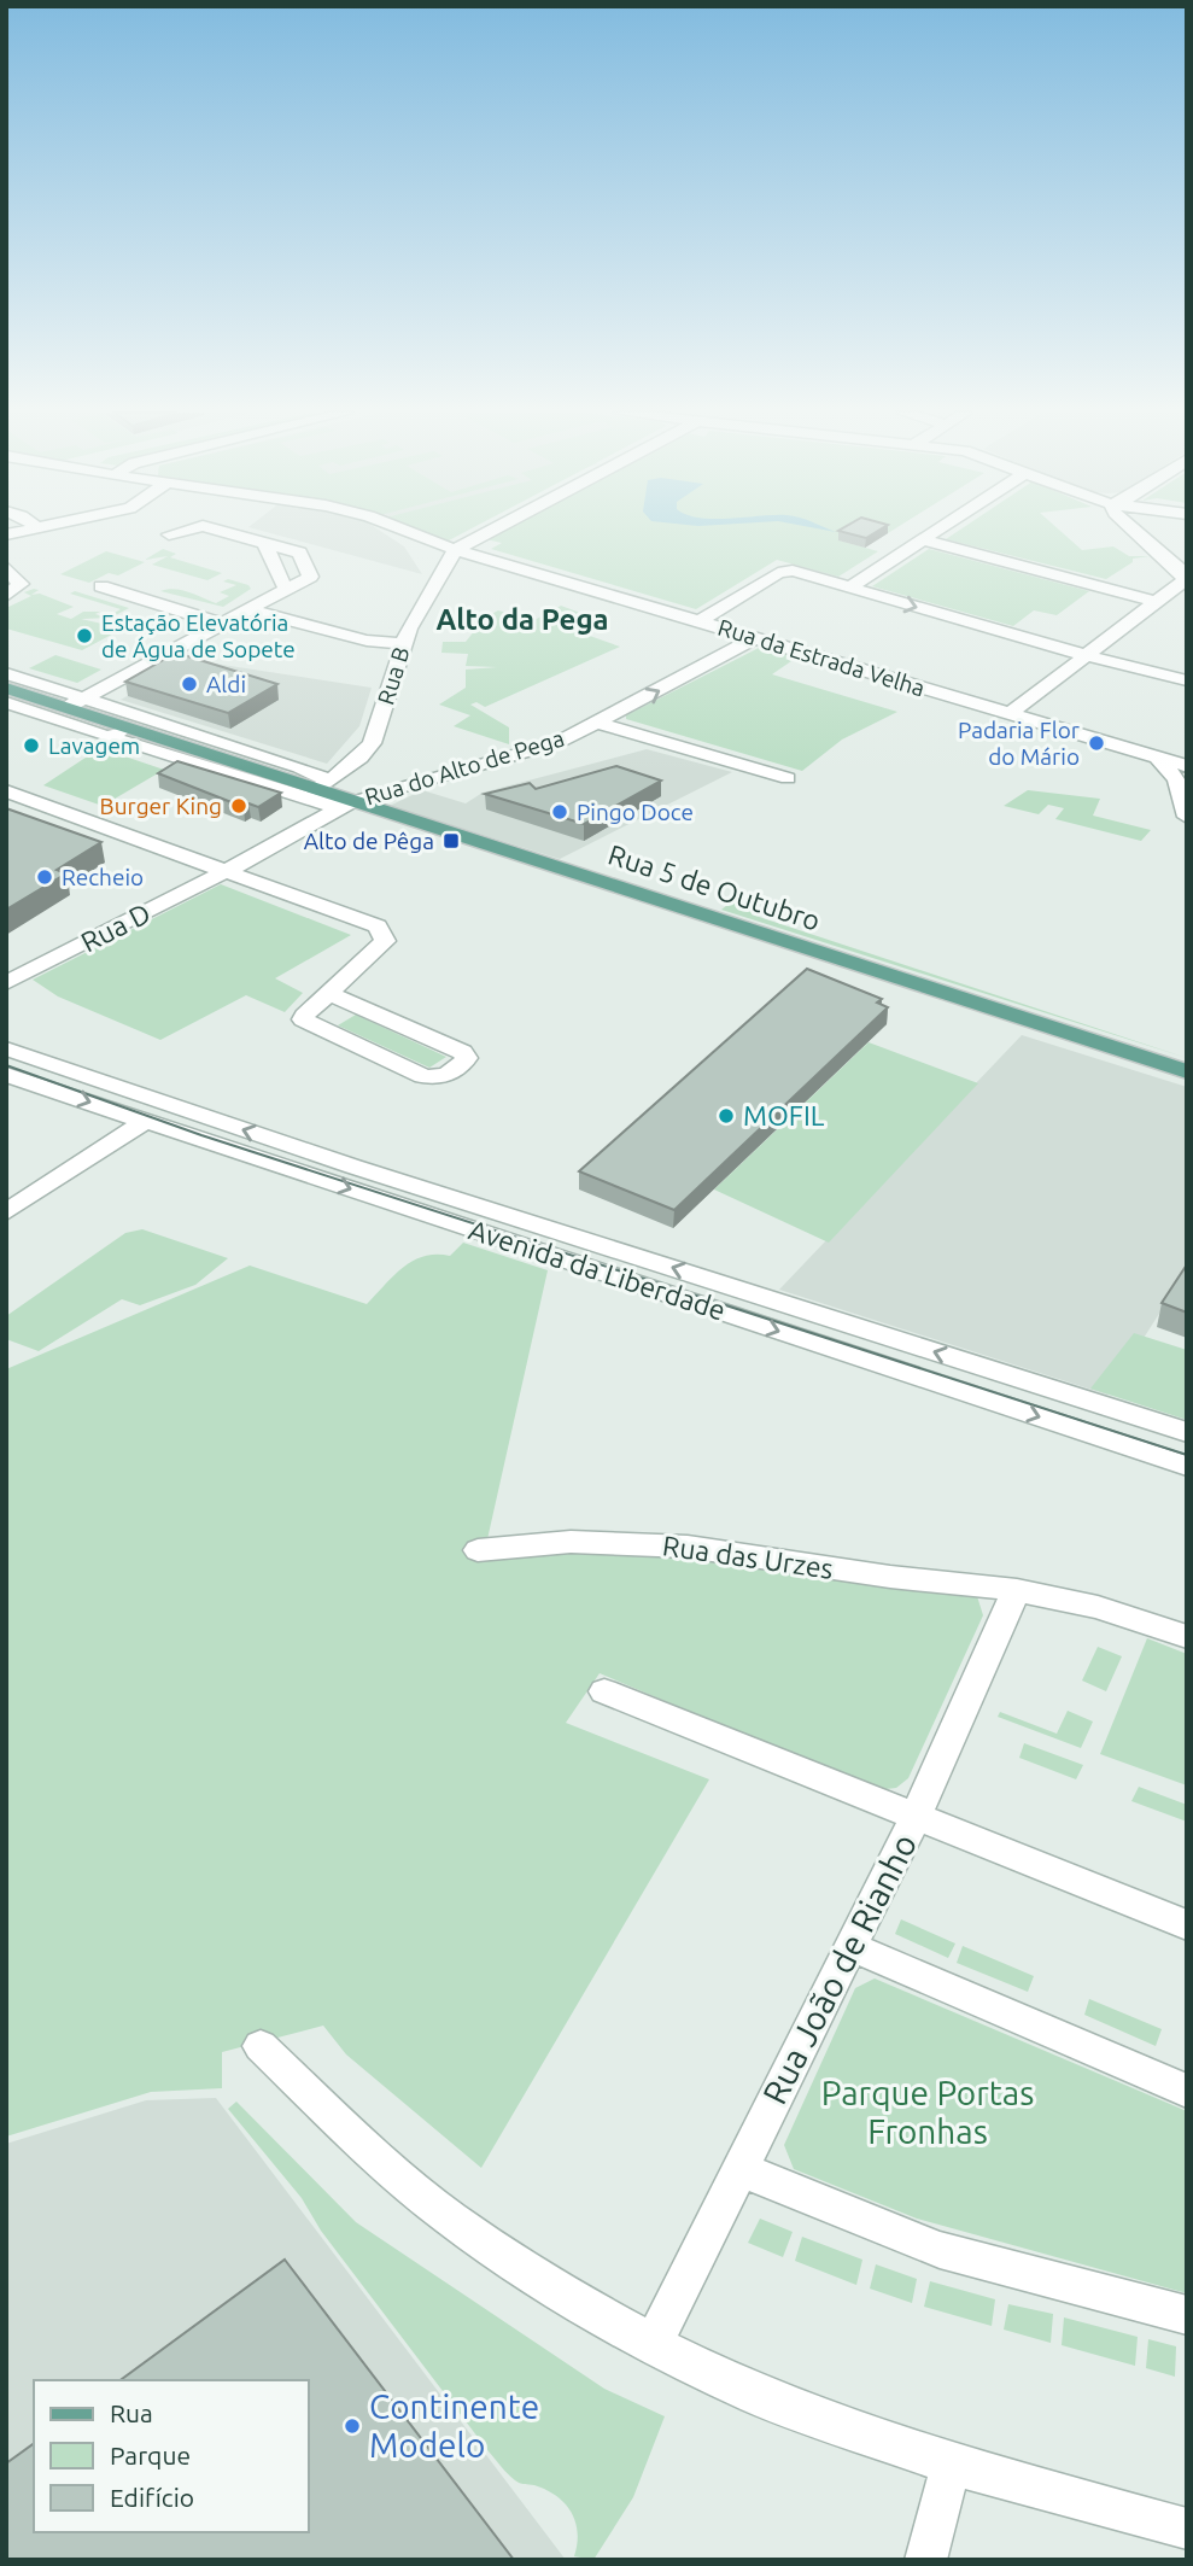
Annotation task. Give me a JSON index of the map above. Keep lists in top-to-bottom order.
{
  "streets": {
    "main road": ["Rua 5 de Outubro"],
    "street": [
      "Rua da Estrada Velha",
      "Rua B",
      "Rua do Alto de Pega",
      "Rua D",
      "Avenida da Liberdade",
      "Rua das Urzes",
      "Rua João de Rianho"
    ]
  },
  "crossings": [
    ["Rua da Estrada Velha", "Rua B"],
    ["Rua da Estrada Velha", "Rua do Alto de Pega"],
    ["Rua B", "Rua 5 de Outubro"],
    ["Rua do Alto de Pega", "Rua 5 de Outubro"],
    ["Rua do Alto de Pega", "Rua D"],
    ["Rua das Urzes", "Rua João de Rianho"]
  ],
  "districts": ["Alto da Pega"],
  "parks": ["Parque Portas Fronhas"],
  "places": {
    "other": [
      "Estação Elevatória de Água de Sopete",
      "Aldi",
      "Padaria Flor do Mário",
      "Lavagem",
      "Burger King",
      "Pingo Doce",
      "Recheio",
      "MOFIL",
      "Continente Modelo"
    ],
    "transit": ["Alto de Pêga"]
  },
  "legend": ["Rua", "Parque", "Edifício"]
}
